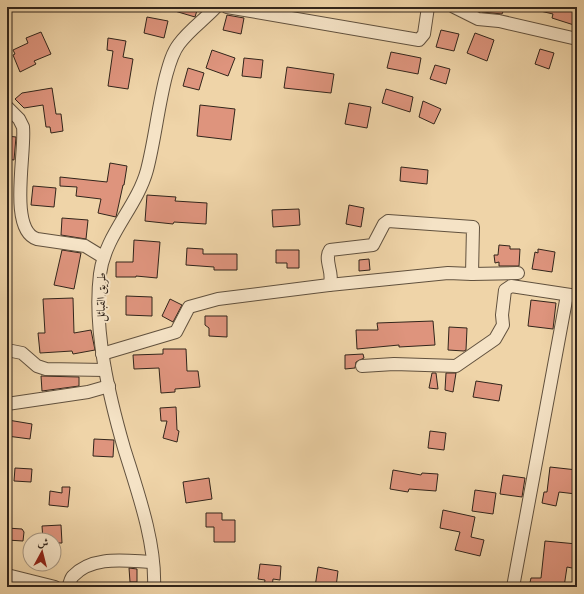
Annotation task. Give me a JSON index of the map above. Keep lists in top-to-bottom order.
{
  "streets": {
    "street": ["طريق القبائل"]
  },
  "north": "top"
}
